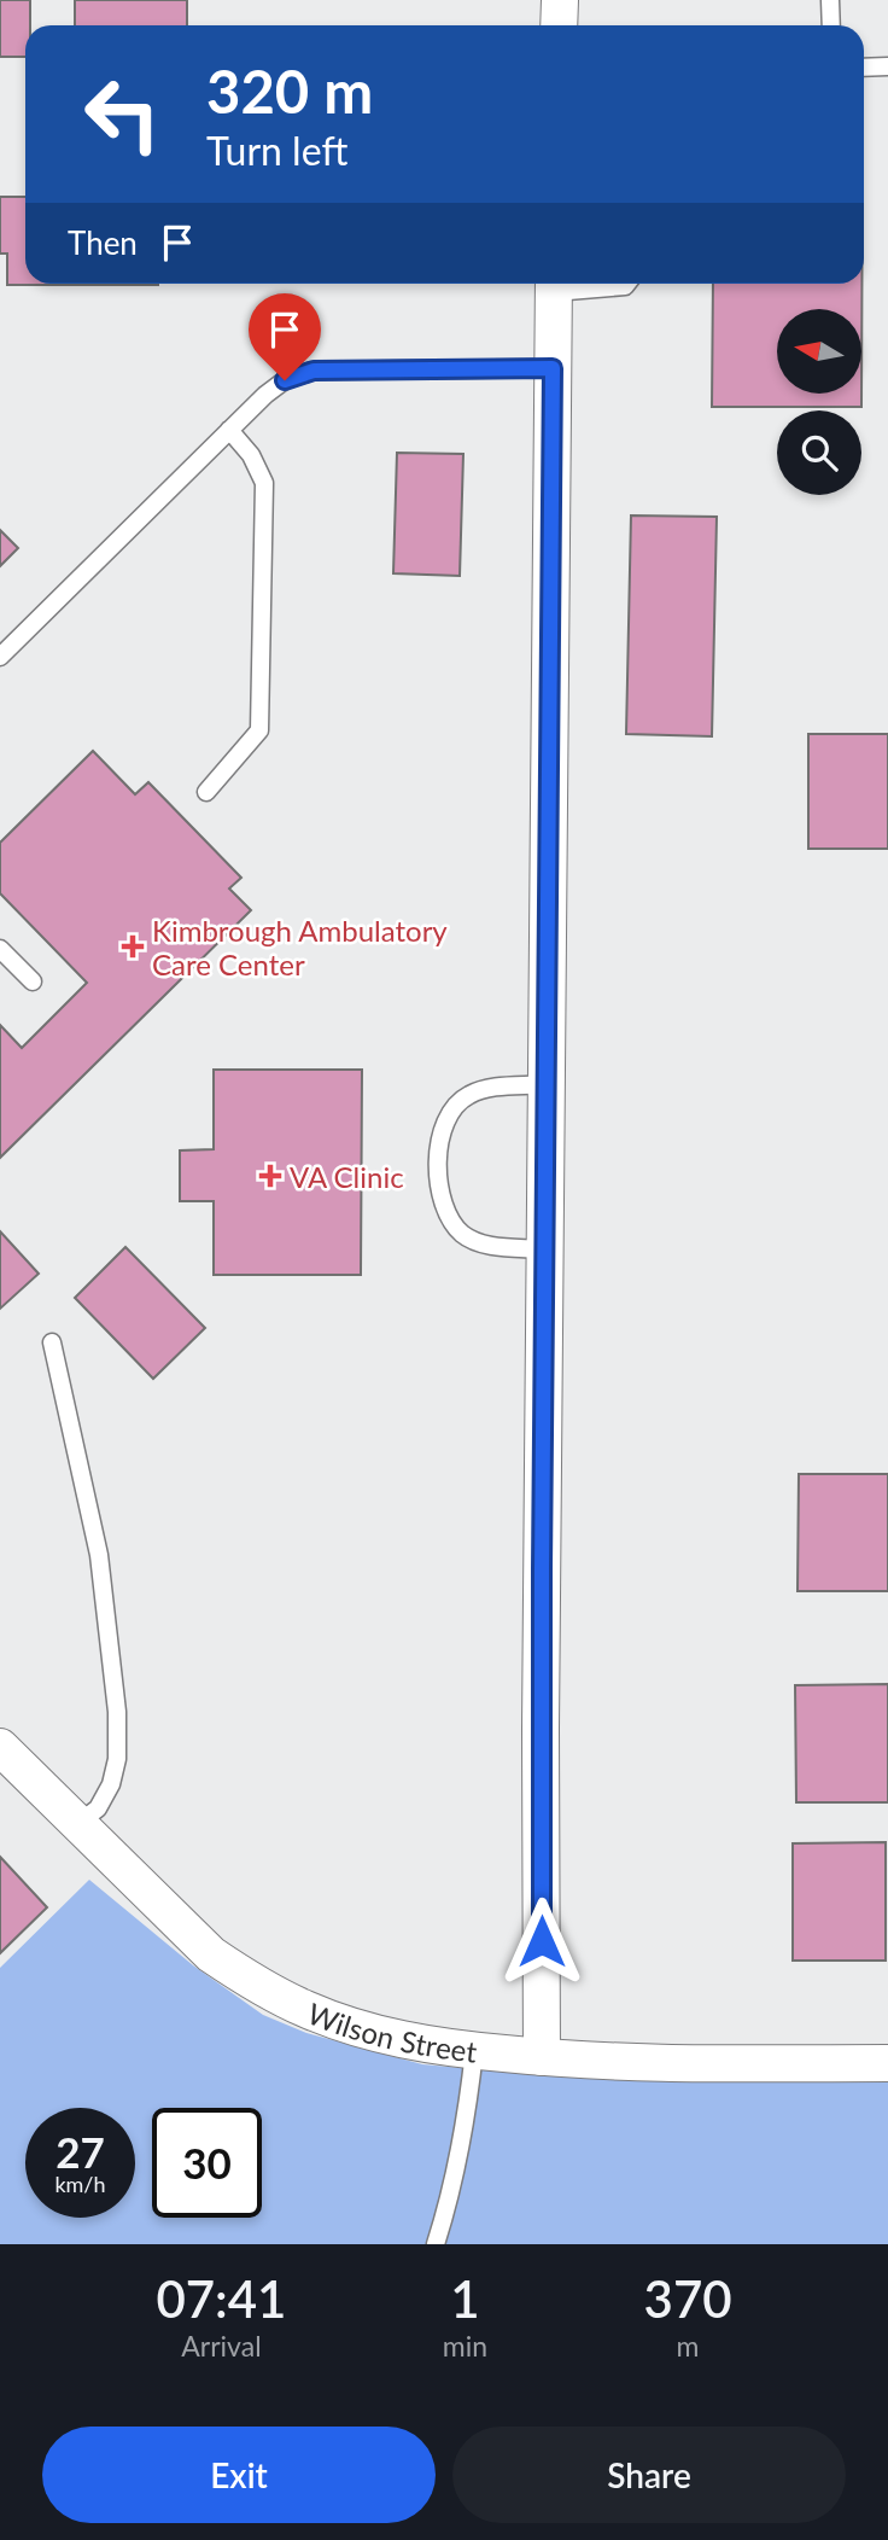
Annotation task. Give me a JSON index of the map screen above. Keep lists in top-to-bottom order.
{
  "streets": {
    "street": ["Wilson Street"]
  },
  "places": {
    "health": ["Kimbrough Ambulatory Care Center", "VA Clinic"]
  },
  "north": "left",
  "page": {
    "turn": ["320 m", "Turn left"],
    "then": "Then",
    "speed": "27 km/h",
    "limit": "30",
    "eta": [
      "07:41",
      "Arrival",
      "1",
      "min",
      "370",
      "m"
    ],
    "buttons": ["Exit", "Share"]
  }
}
